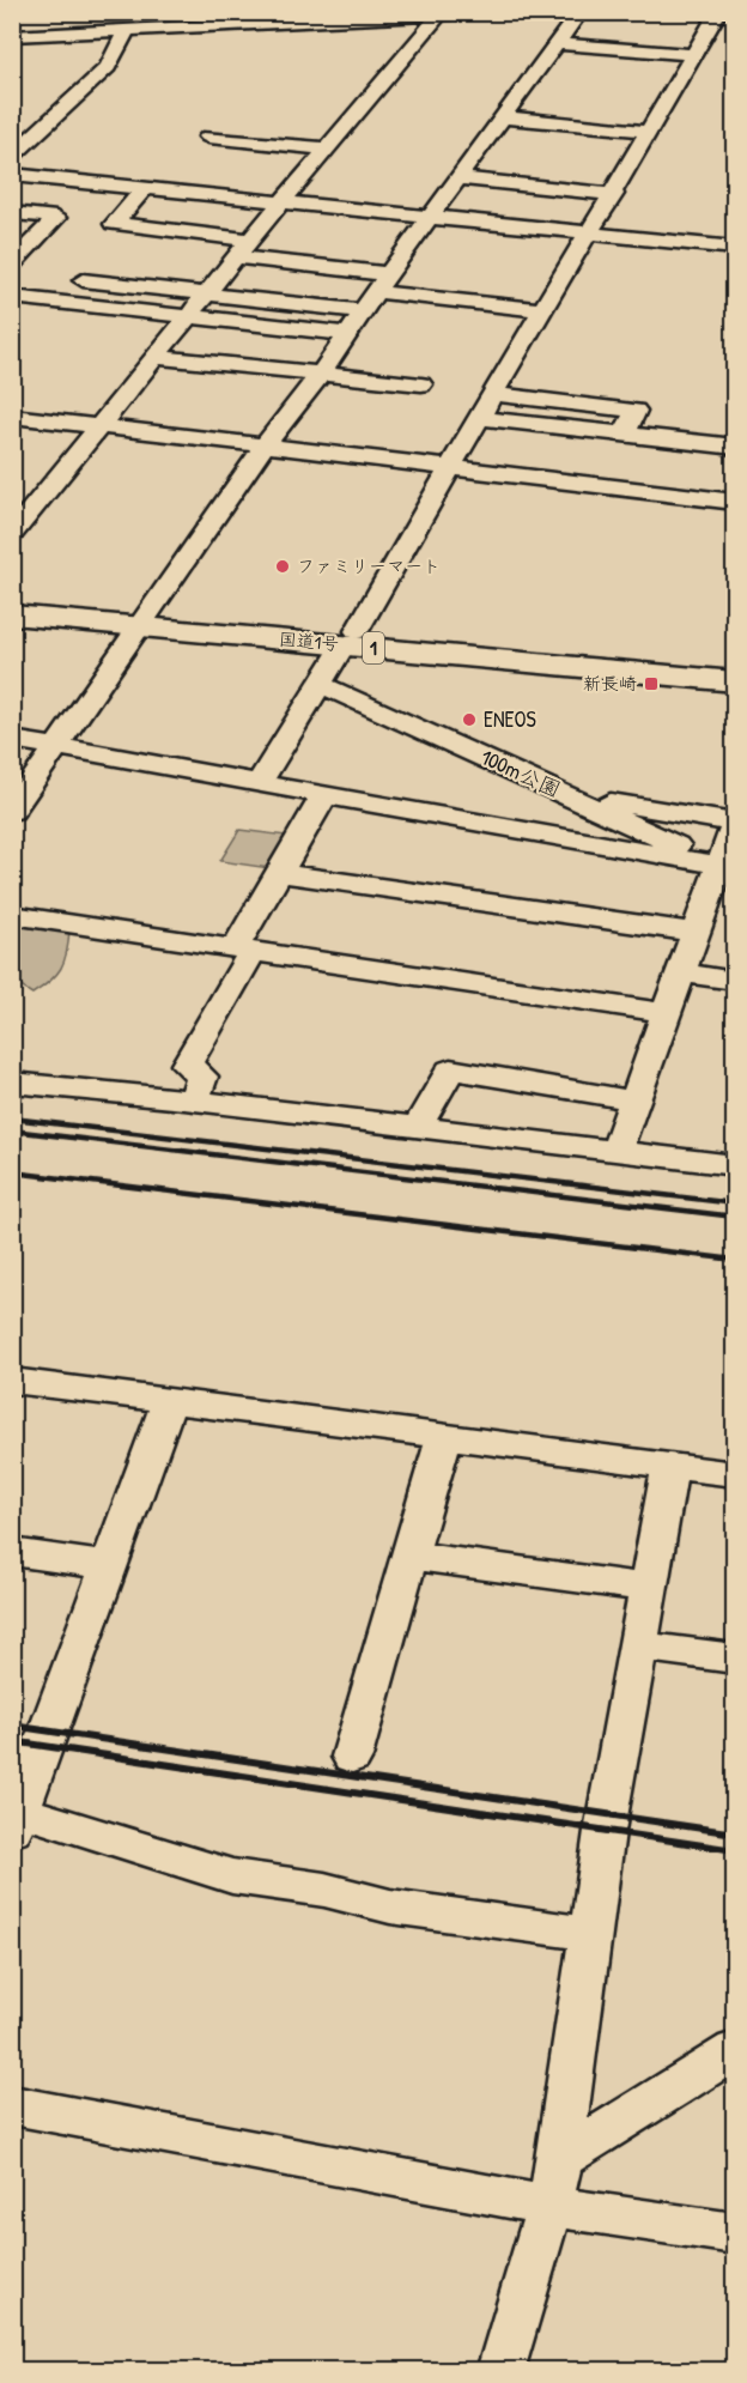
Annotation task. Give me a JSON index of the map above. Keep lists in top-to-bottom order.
{
  "streets": {
    "highway": ["国道1号", "1"],
    "street": ["100m公園"]
  },
  "places": {
    "other": ["ファミリーマート", "ENEOS"],
    "transit": ["新長崎"]
  }
}
